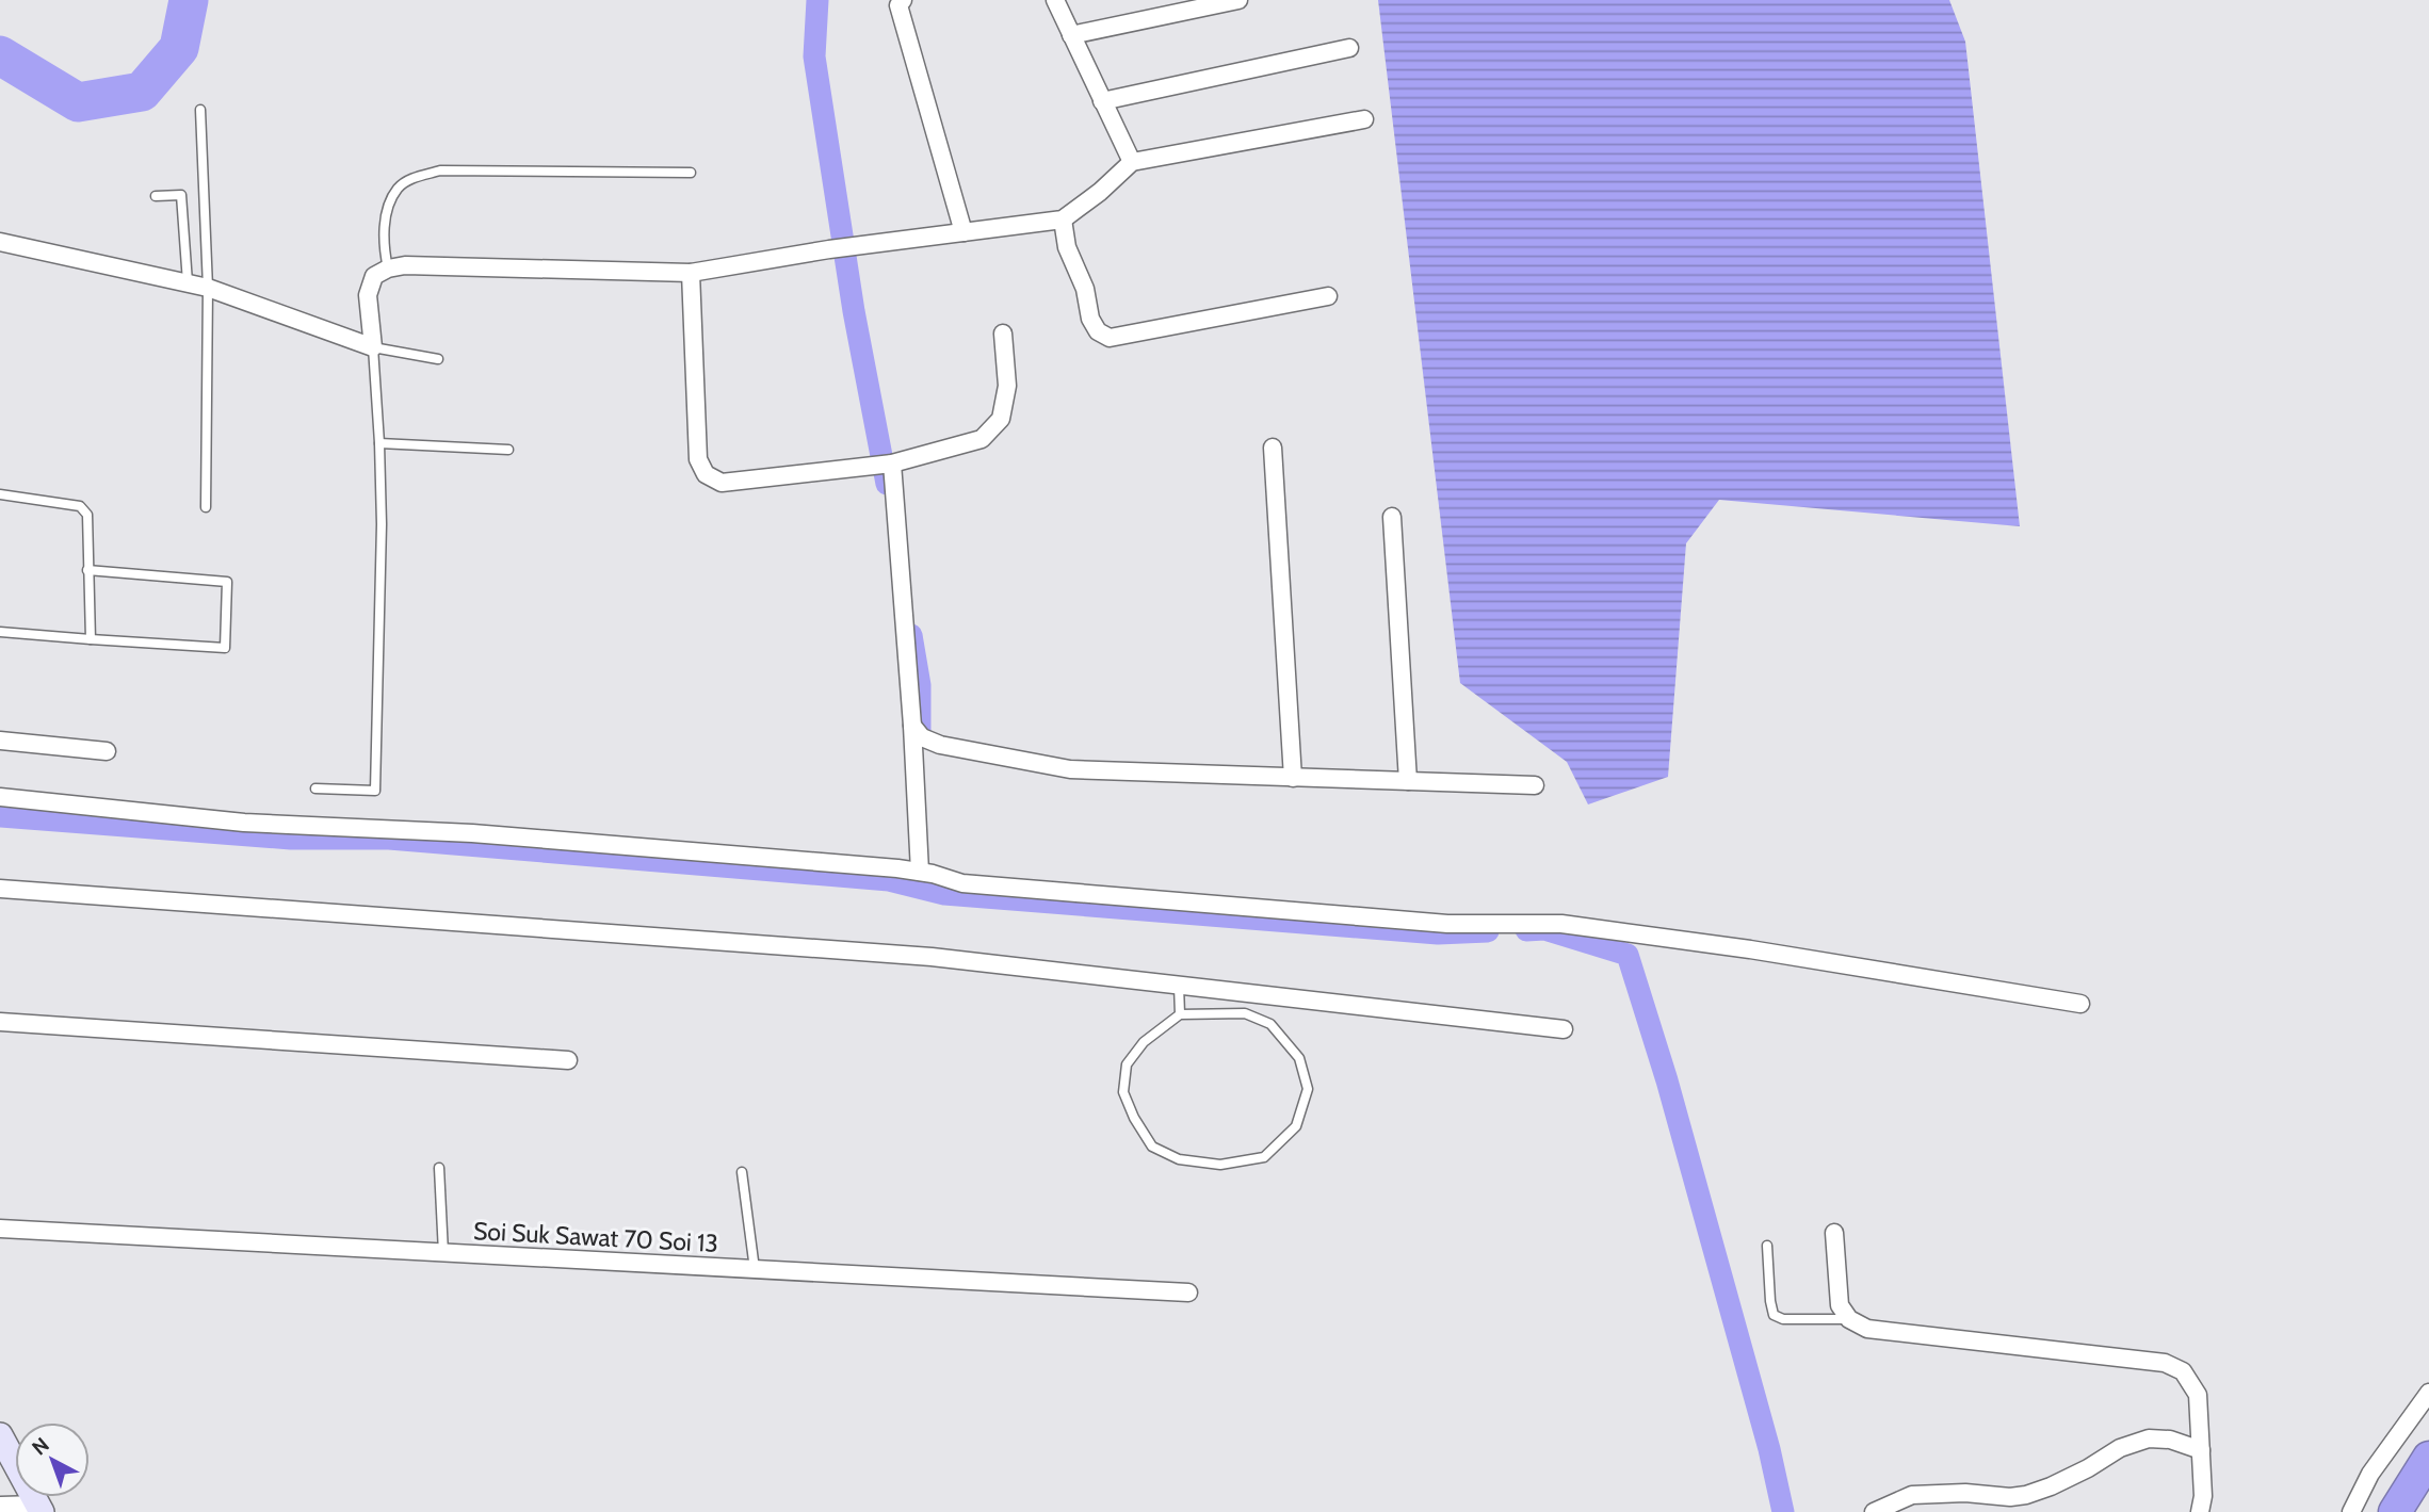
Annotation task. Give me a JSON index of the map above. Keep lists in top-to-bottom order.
{
  "streets": {
    "street": ["Soi Suk Sawat 70 Soi 13"]
  },
  "north": "top left"
}
